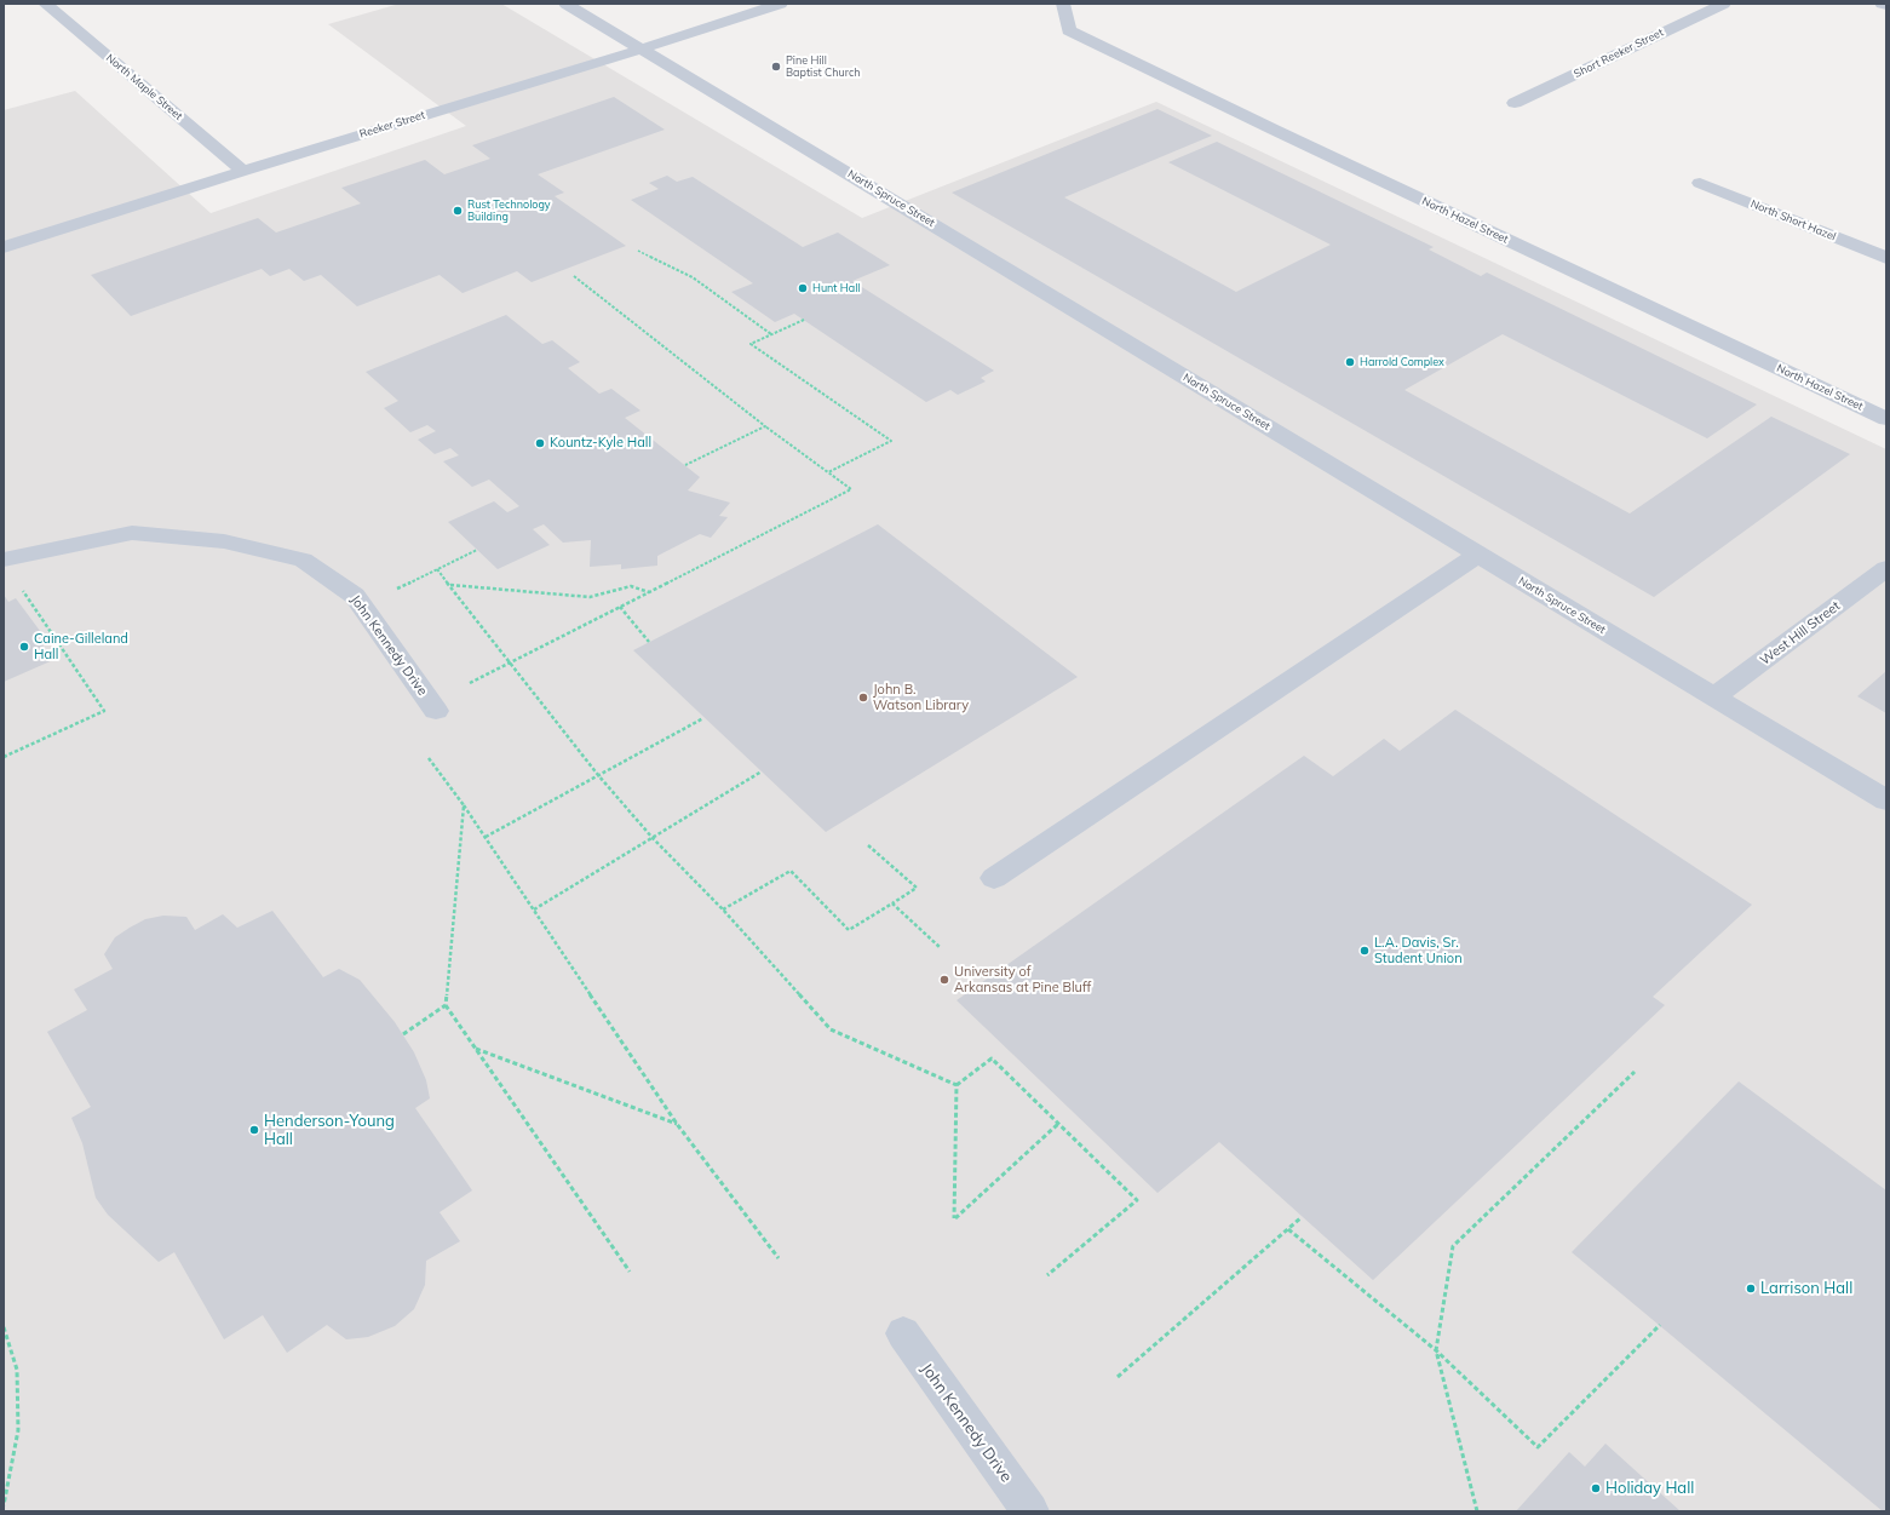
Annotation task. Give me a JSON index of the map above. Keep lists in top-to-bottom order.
{
  "streets": {
    "street": [
      "Short Reeker Street",
      "North Maple Street",
      "Reeker Street",
      "North Spruce Street",
      "North Hazel Street",
      "North Short Hazel",
      "West Hill Street",
      "John Kennedy Drive"
    ]
  },
  "crossings": [
    ["North Maple Street", "Reeker Street"],
    ["Reeker Street", "North Spruce Street"],
    ["North Spruce Street", "West Hill Street"]
  ],
  "places": [
    "Pine Hill Baptist Church",
    "Rust Technology Building",
    "Hunt Hall",
    "Harrold Complex",
    "Kountz-Kyle Hall",
    "Caine-Gilleland Hall",
    "John B. Watson Library",
    "L.A. Davis, Sr. Student Union",
    "University of Arkansas at Pine Bluff",
    "Henderson-Young Hall",
    "Larrison Hall",
    "Holiday Hall"
  ]
}
